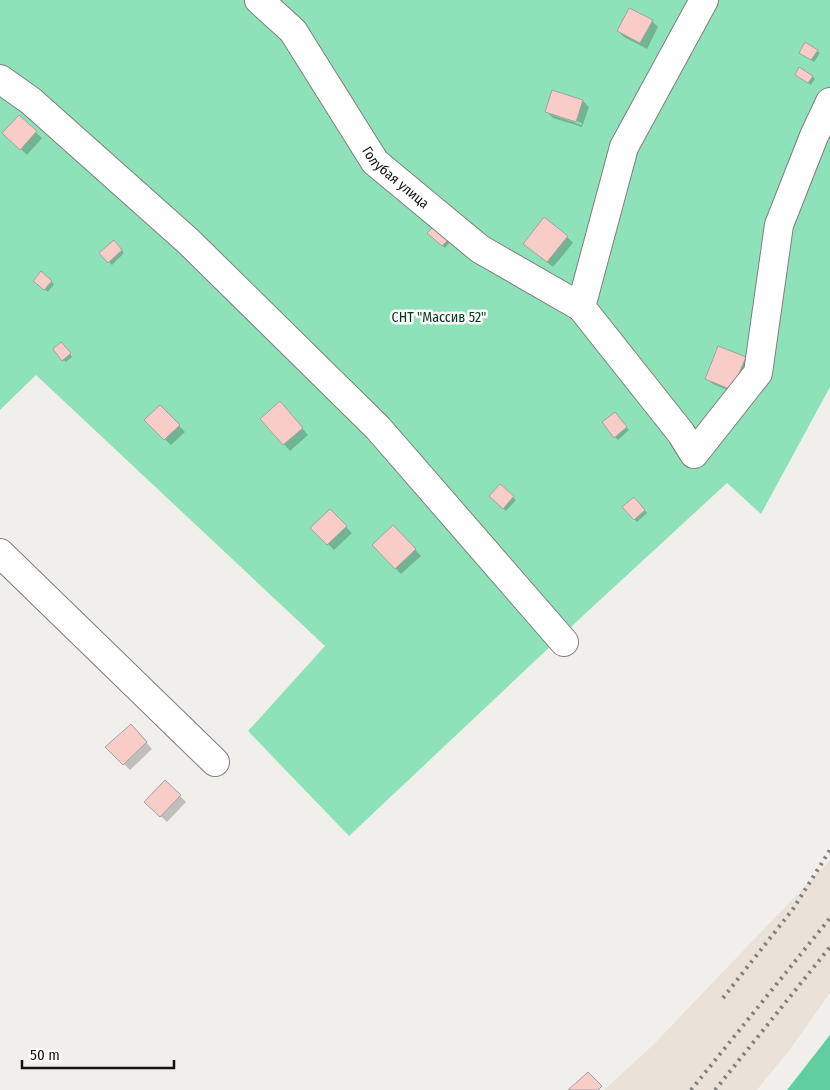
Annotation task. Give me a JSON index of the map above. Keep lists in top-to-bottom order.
{
  "streets": {
    "lane": ["Голубая улица"]
  },
  "parks": ["СНТ \"Массив 52\""],
  "scale_bar": "50 m"
}
